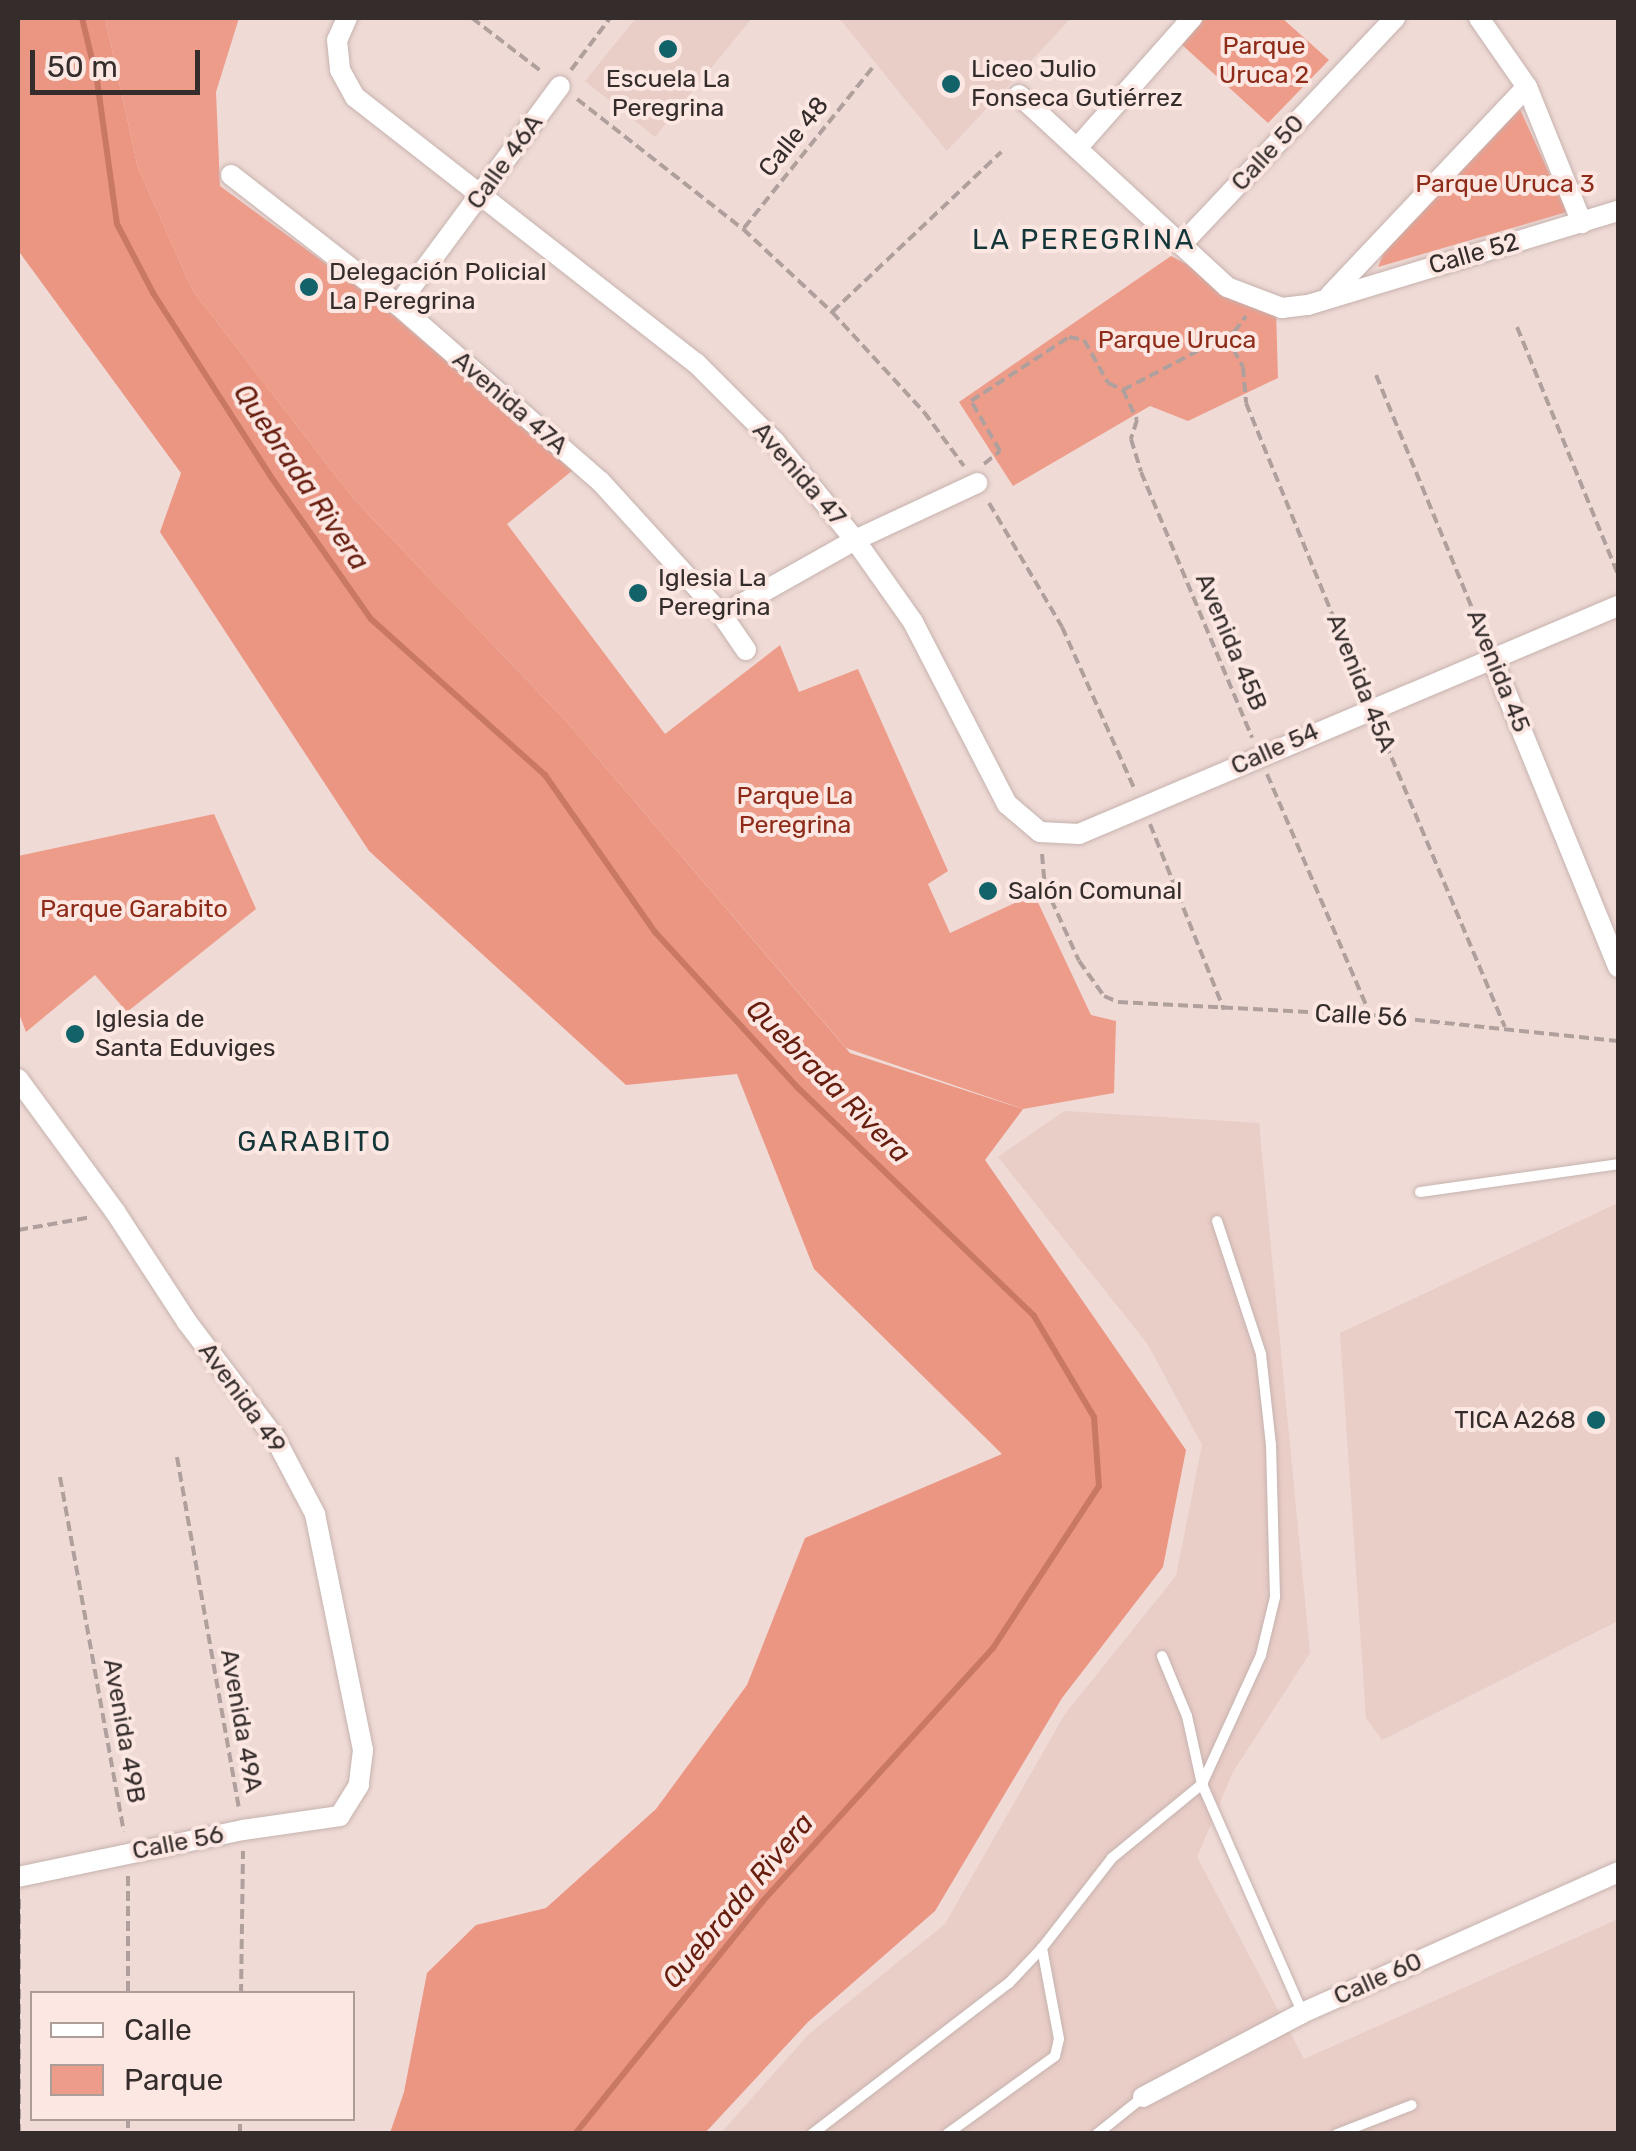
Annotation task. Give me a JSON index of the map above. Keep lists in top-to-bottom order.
{
  "streets": {
    "street": [
      "Calle 50",
      "Calle 46A",
      "Calle 52",
      "Avenida 47A",
      "Avenida 47",
      "Avenida 45",
      "Calle 54",
      "Calle 56",
      "Avenida 49",
      "Calle 60"
    ],
    "path": [
      "Calle 48",
      "Avenida 45B",
      "Avenida 45A",
      "Avenida 49A",
      "Avenida 49B"
    ]
  },
  "crossings": [
    ["Calle 46A", "Avenida 47A"],
    ["Calle 46A", "Avenida 47"],
    ["Avenida 47", "Calle 54"],
    ["Avenida 47", "Calle 56"],
    ["Avenida 45B", "Calle 54"],
    ["Avenida 45B", "Calle 56"],
    ["Avenida 45", "Calle 54"],
    ["Avenida 45A", "Calle 54"],
    ["Avenida 45A", "Calle 56"],
    ["Calle 54", "Calle 56"],
    ["Calle 56", "Avenida 49"],
    ["Calle 56", "Avenida 49A"],
    ["Calle 56", "Avenida 49B"]
  ],
  "districts": ["LA PEREGRINA", "GARABITO"],
  "water": ["Quebrada Rivera"],
  "parks": [
    "Parque Uruca 2",
    "Parque Uruca 3",
    "Parque Uruca",
    "Parque La Peregrina",
    "Parque Garabito"
  ],
  "places": [
    "Escuela La Peregrina",
    "Liceo Julio Fonseca Gutiérrez",
    "Delegación Policial La Peregrina",
    "Iglesia La Peregrina",
    "Salón Comunal",
    "Iglesia de Santa Eduviges",
    "TICA A268"
  ],
  "legend": ["Calle", "Parque"],
  "scale_bar": "50 m"
}
